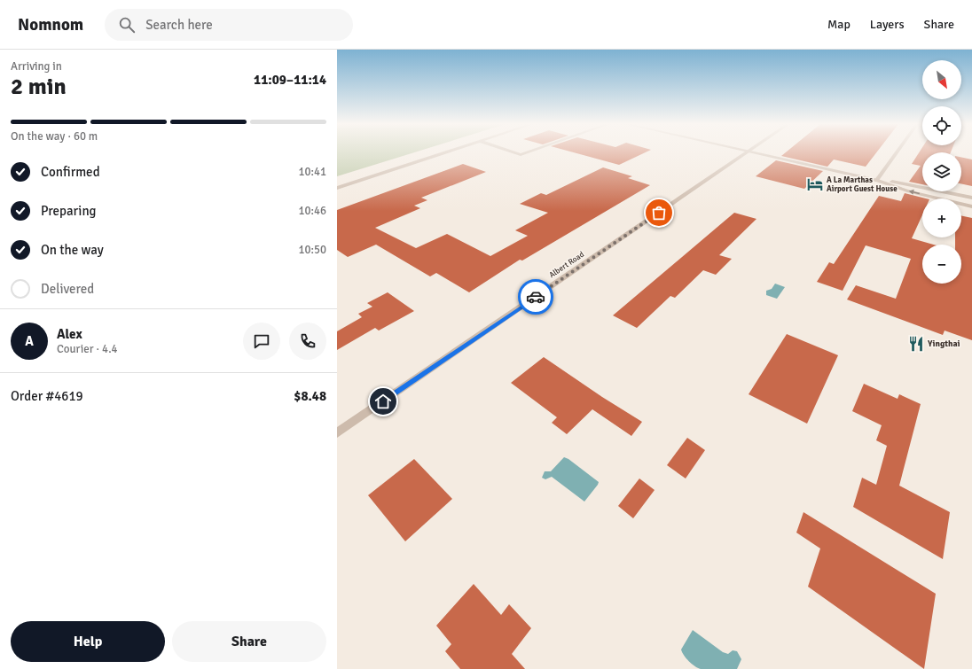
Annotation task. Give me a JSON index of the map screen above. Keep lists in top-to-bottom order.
{
  "streets": {
    "street": ["Albert Road"]
  },
  "places": {
    "hotel": ["A La Marthas Airport Guest House"],
    "restaurant": ["Yingthai"]
  },
  "north": "bottom right",
  "page": {
    "header": "Nomnom",
    "search": "Search here",
    "nav": ["Map", "Layers", "Share"],
    "heading": ["2 min", "Arriving in", "11:09–11:14"],
    "panel": [
      "Alex",
      "Courier · 4.4",
      "Order #4619",
      "$8.48"
    ],
    "map_buttons": ["+", "−"],
    "bar": "On the way · 60 m",
    "list": [
      ["Confirmed", "10:41"],
      ["Preparing", "10:46"],
      ["On the way", "10:50"],
      "Delivered"
    ],
    "round": "A",
    "buttons": ["Help", "Share"]
  }
}
